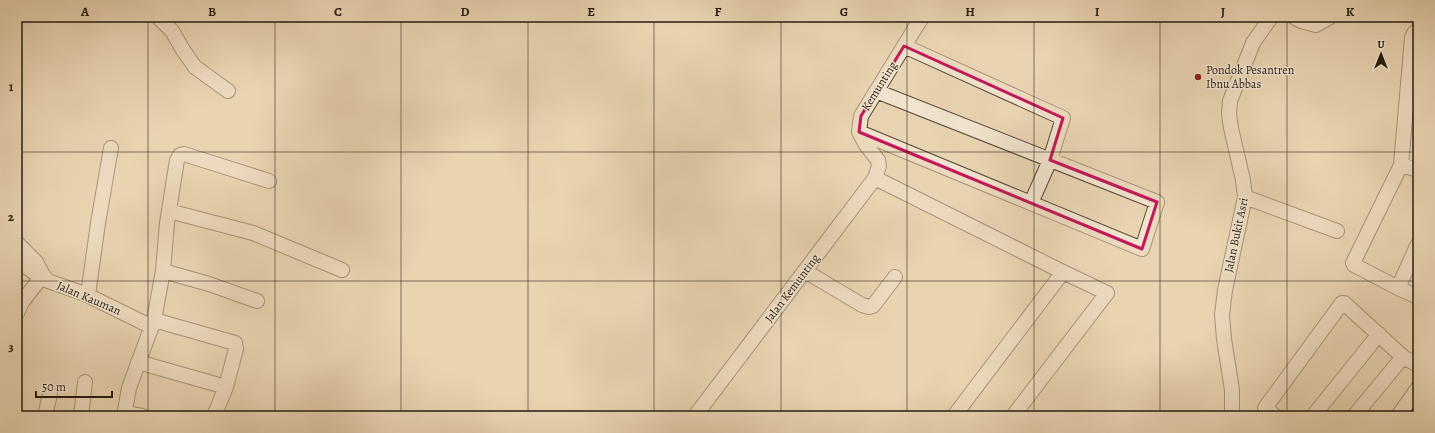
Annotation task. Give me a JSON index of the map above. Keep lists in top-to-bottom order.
{
  "streets": {
    "street": [
      "Kemunting",
      "Jalan Bukit Asri",
      "Jalan Kemunting",
      "Jalan Kauman"
    ]
  },
  "places": ["Pondok Pesantren Ibnu Abbas"],
  "scale_bar": "50 m",
  "north": "top",
  "grid": {
    "columns": [
      "A",
      "B",
      "C",
      "D",
      "E",
      "F",
      "G",
      "H",
      "I",
      "J",
      "K"
    ],
    "rows": ["1", "2", "3"]
  }
}
